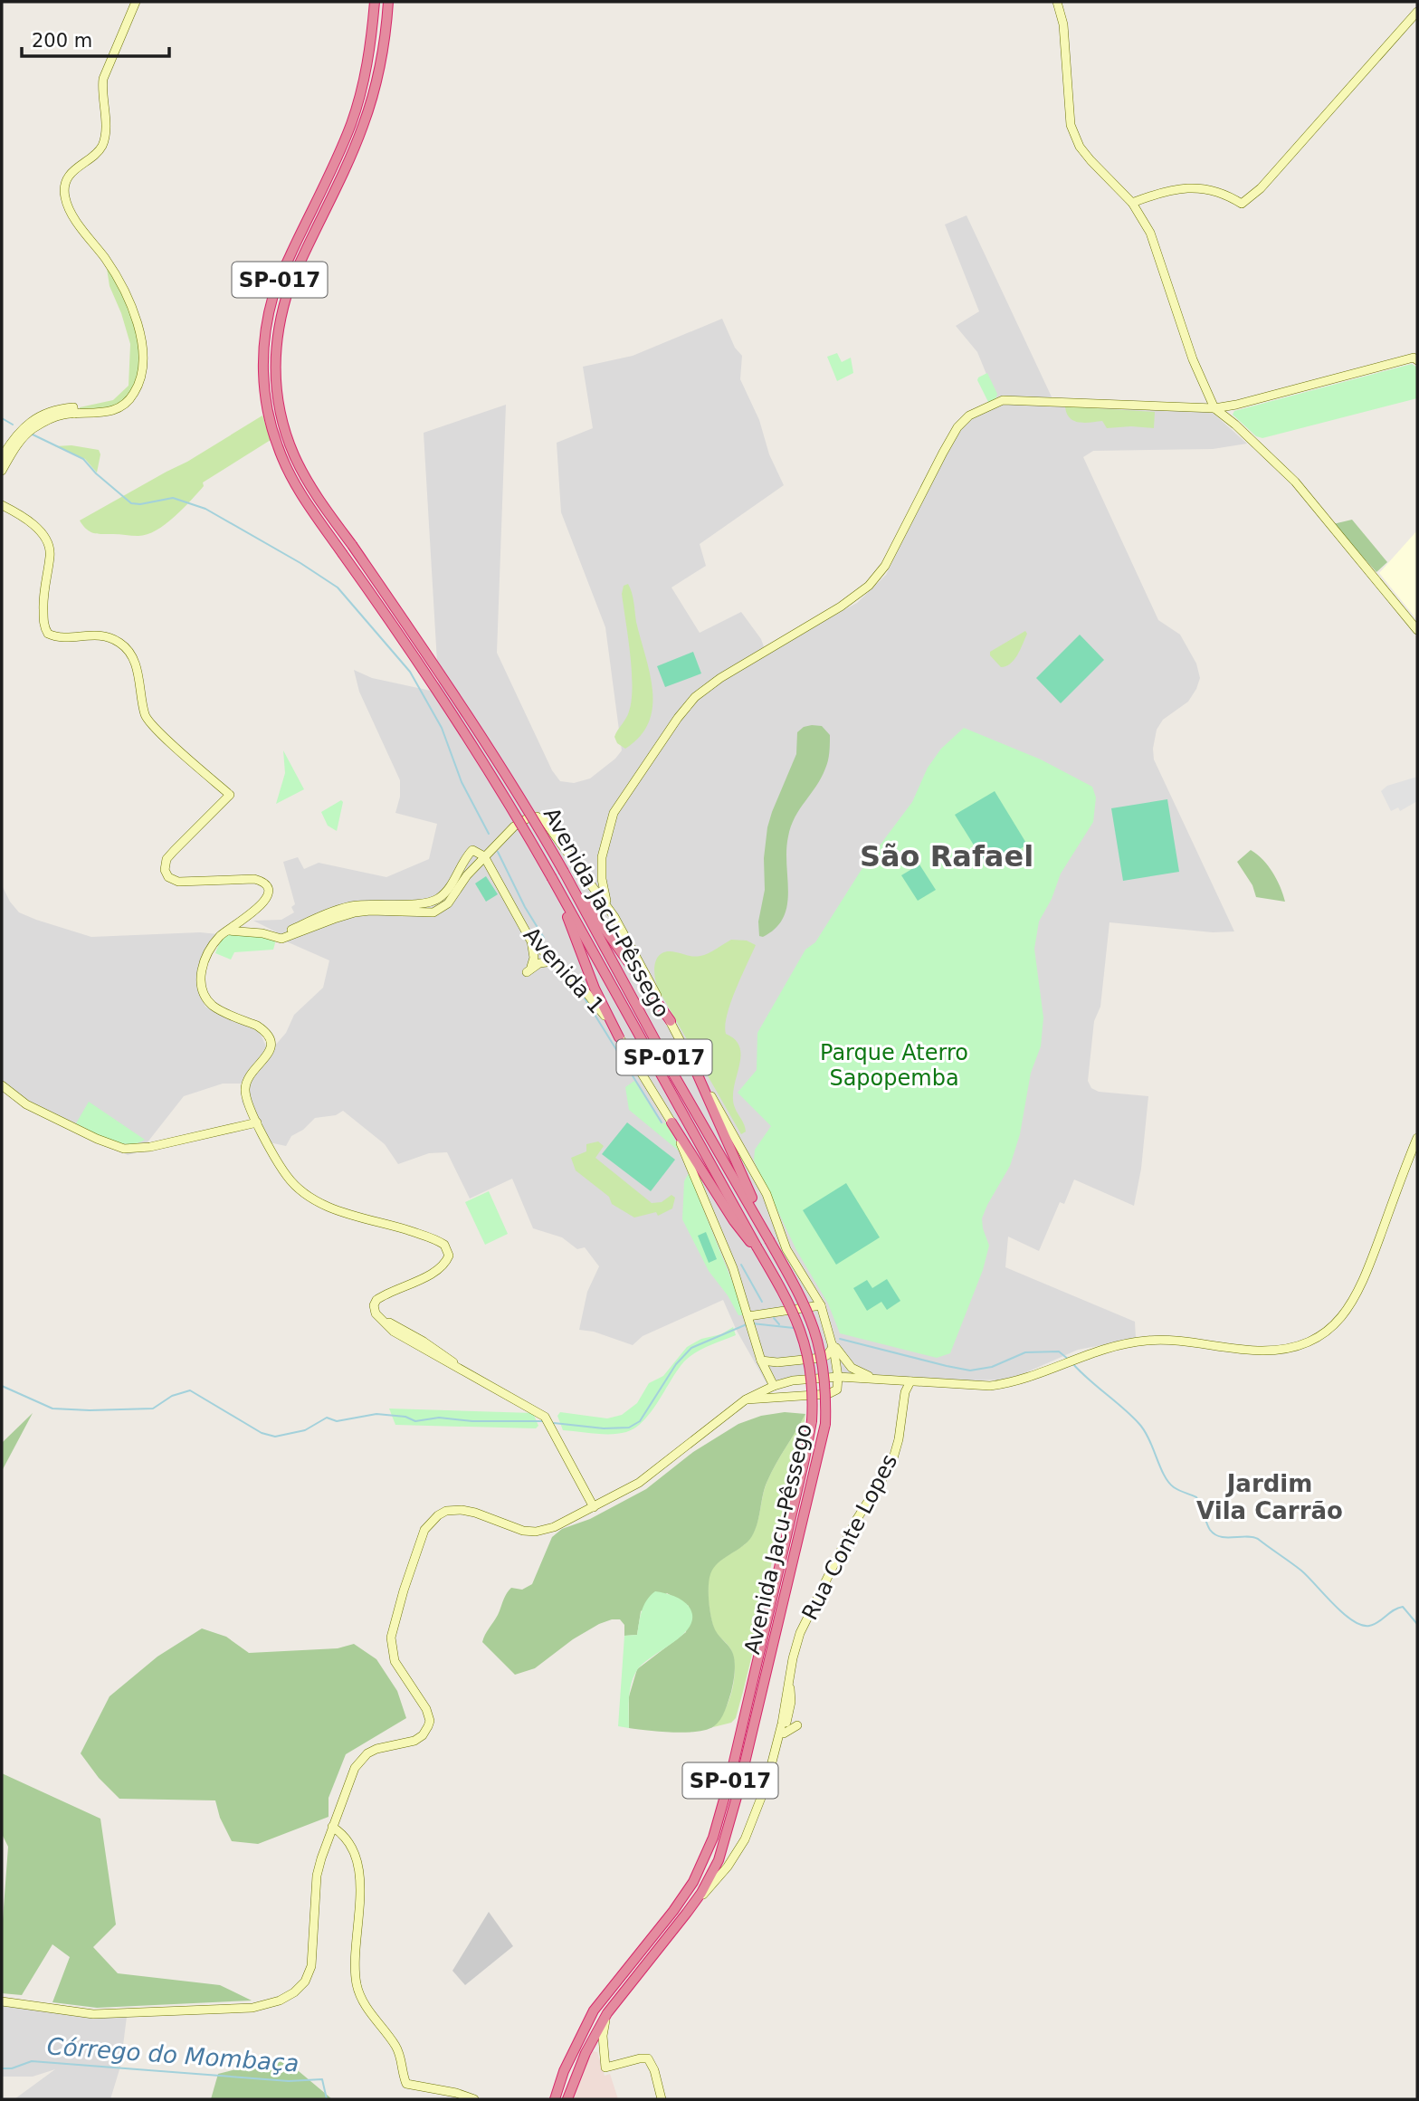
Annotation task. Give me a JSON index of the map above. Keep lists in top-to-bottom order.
{
  "streets": {
    "highway": ["SP-017", "Avenida Jacu-Pêssego"],
    "main road": ["Avenida 1", "Rua Conte Lopes"]
  },
  "crossings": [
    ["Avenida Jacu-Pêssego", "Rua Conte Lopes"]
  ],
  "districts": ["São Rafael", "Jardim Vila Carrão"],
  "water": ["Córrego do Mombaça"],
  "parks": ["Parque Aterro Sapopemba"],
  "scale_bar": "200 m"
}
